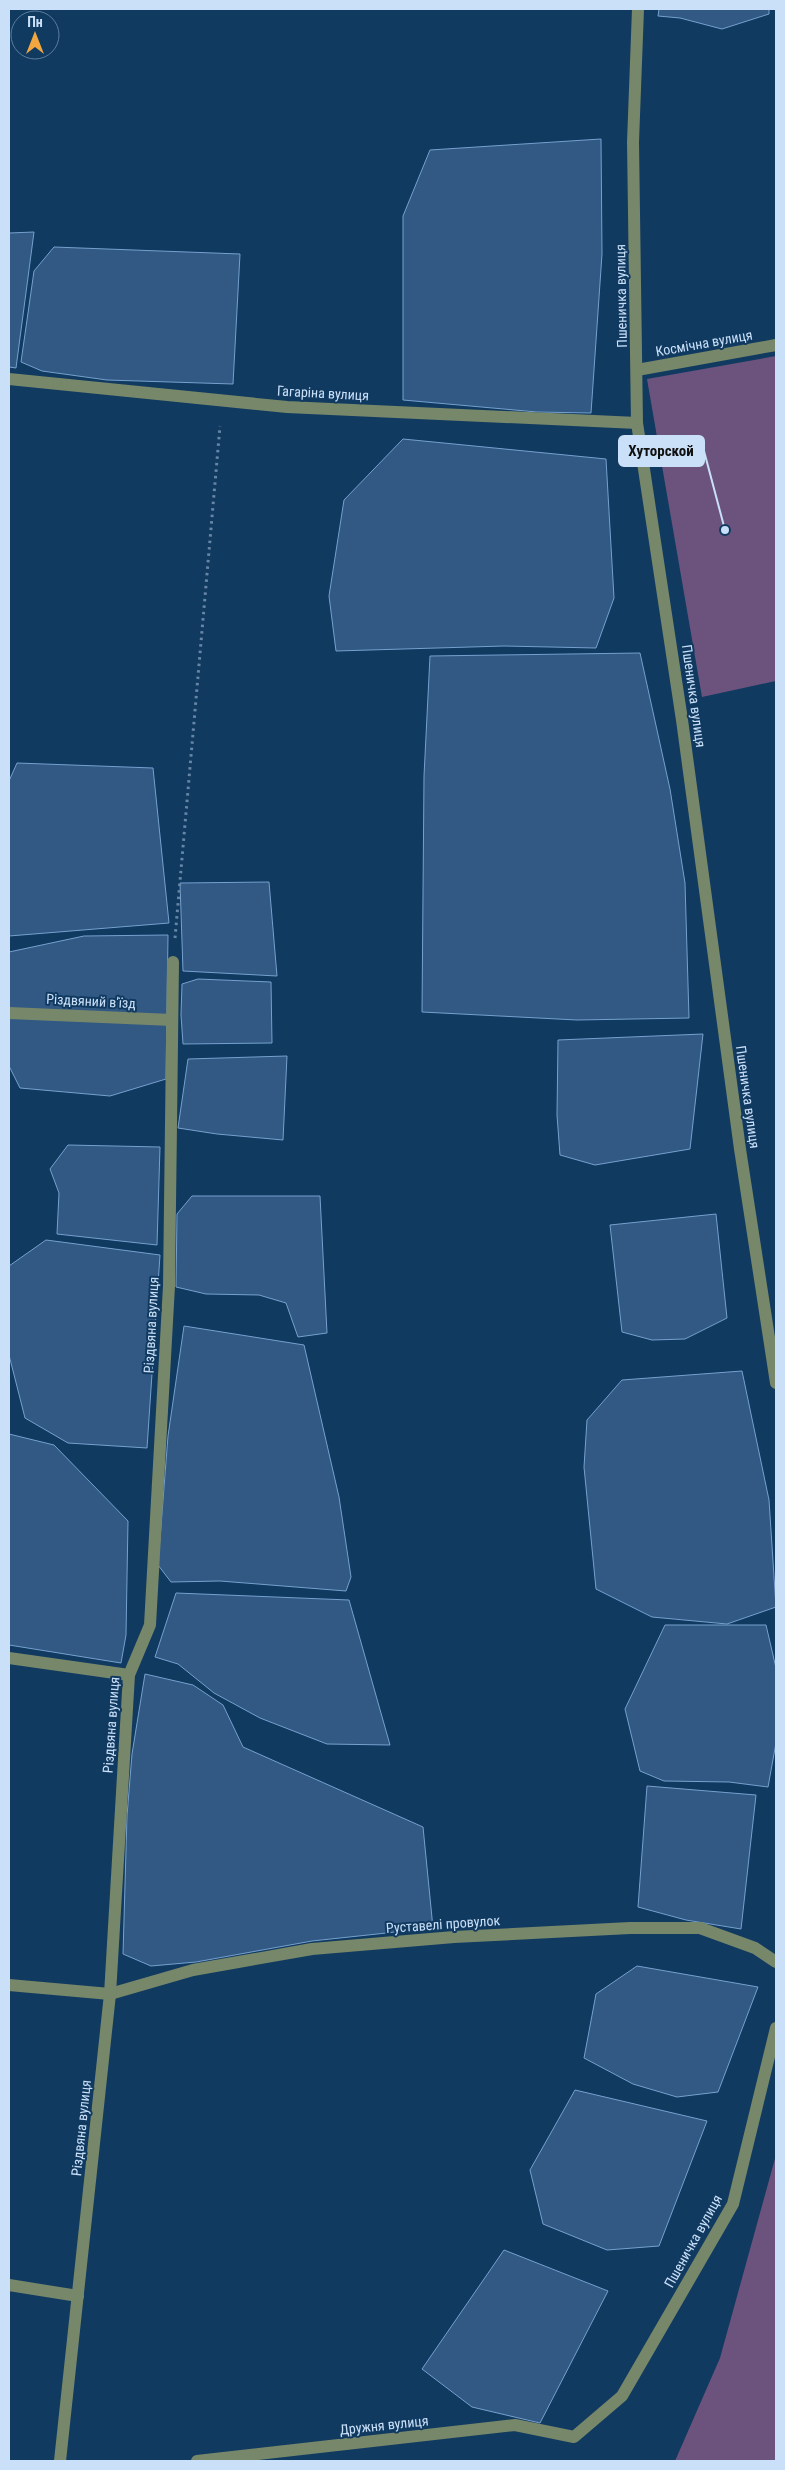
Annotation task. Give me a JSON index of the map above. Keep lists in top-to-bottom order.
{
  "streets": {
    "street": [
      "Пшеничка вулиця",
      "Космічна вулиця",
      "Гагаріна вулиця",
      "Різдвяний в'їзд",
      "Різдвяна вулиця",
      "Руставелі провулок",
      "Дружня вулиця"
    ]
  },
  "crossings": [
    ["Пшеничка вулиця", "Космічна вулиця"],
    ["Пшеничка вулиця", "Гагаріна вулиця"],
    ["Пшеничка вулиця", "Дружня вулиця"],
    ["Різдвяний в'їзд", "Різдвяна вулиця"],
    ["Різдвяна вулиця", "Руставелі провулок"]
  ],
  "places": ["Хуторской"],
  "north": "top"
}
